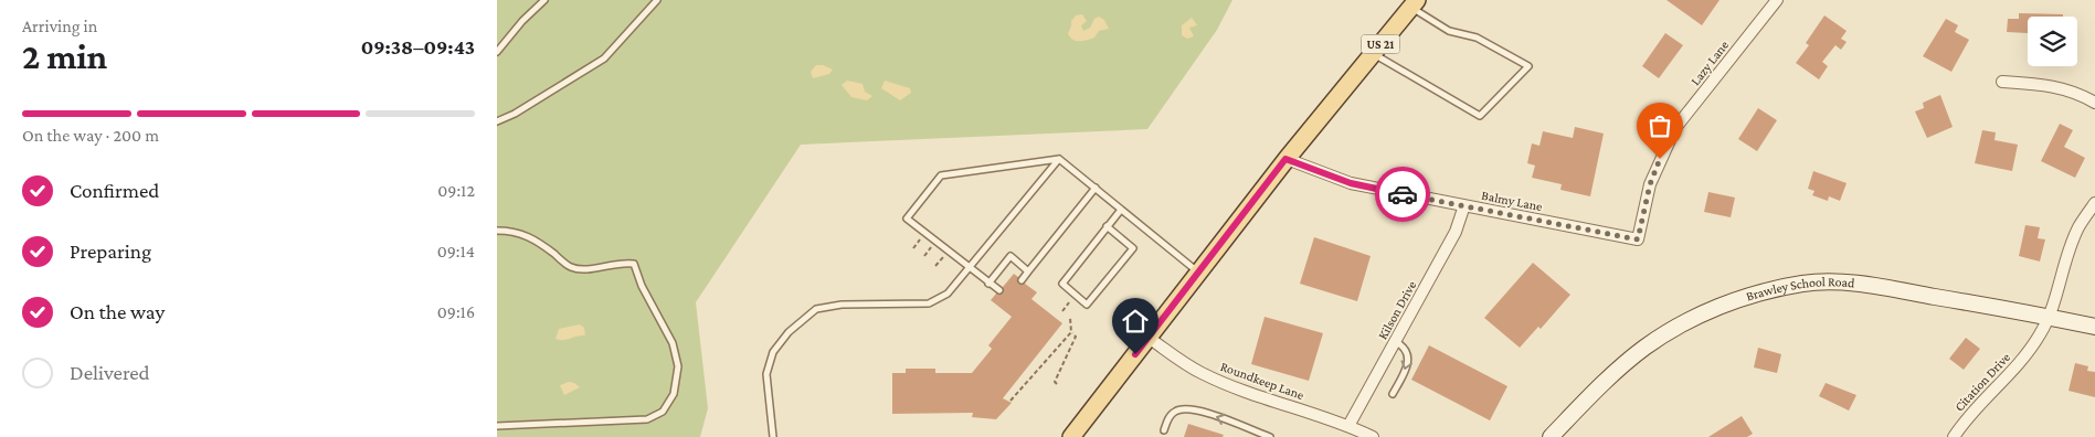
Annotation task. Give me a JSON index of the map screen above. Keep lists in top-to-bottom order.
{
  "streets": {
    "main road": ["US 21", "Brawley School Road"],
    "street": [
      "Lazy Lane",
      "Balmy Lane",
      "Kilson Drive",
      "Roundkeep Lane",
      "Citation Drive"
    ]
  },
  "crossings": [
    ["US 21", "Balmy Lane"],
    ["US 21", "Roundkeep Lane"],
    ["Lazy Lane", "Balmy Lane"],
    ["Balmy Lane", "Kilson Drive"],
    ["Brawley School Road", "Citation Drive"],
    ["Kilson Drive", "Roundkeep Lane"]
  ],
  "page": {
    "heading": ["2 min", "Arriving in", "09:38–09:43"],
    "bar": "On the way · 200 m",
    "list": [
      ["Confirmed", "09:12"],
      ["Preparing", "09:14"],
      ["On the way", "09:16"],
      "Delivered"
    ]
  }
}
